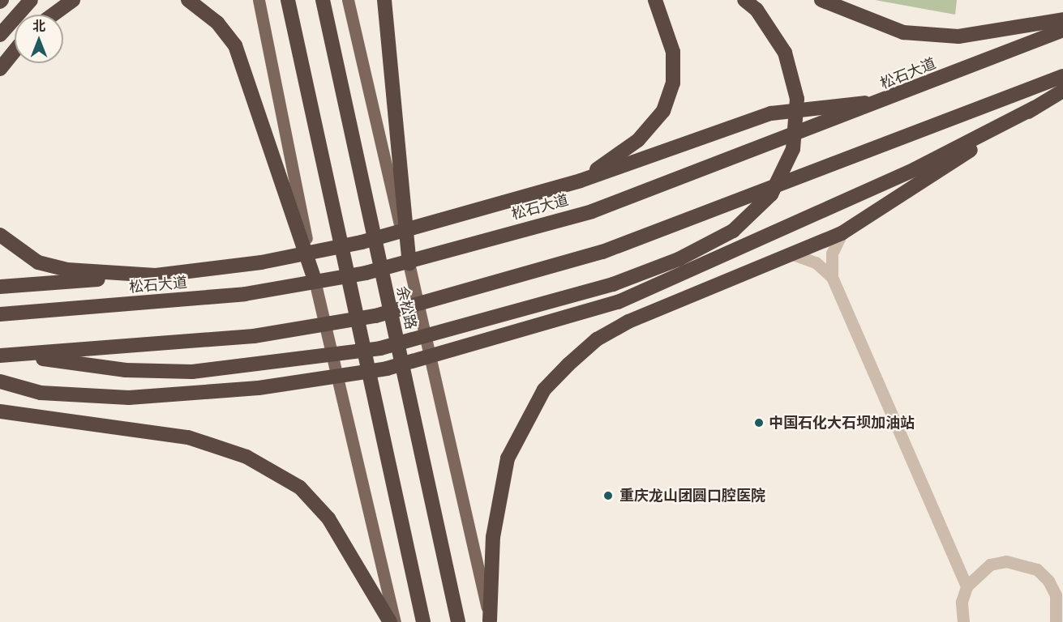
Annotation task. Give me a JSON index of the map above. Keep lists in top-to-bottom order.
{
  "streets": {
    "highway": ["松石大道", "余松路"]
  },
  "places": ["中国石化大石坝加油站", "重庆龙山团圆口腔医院"],
  "north": "top"
}
